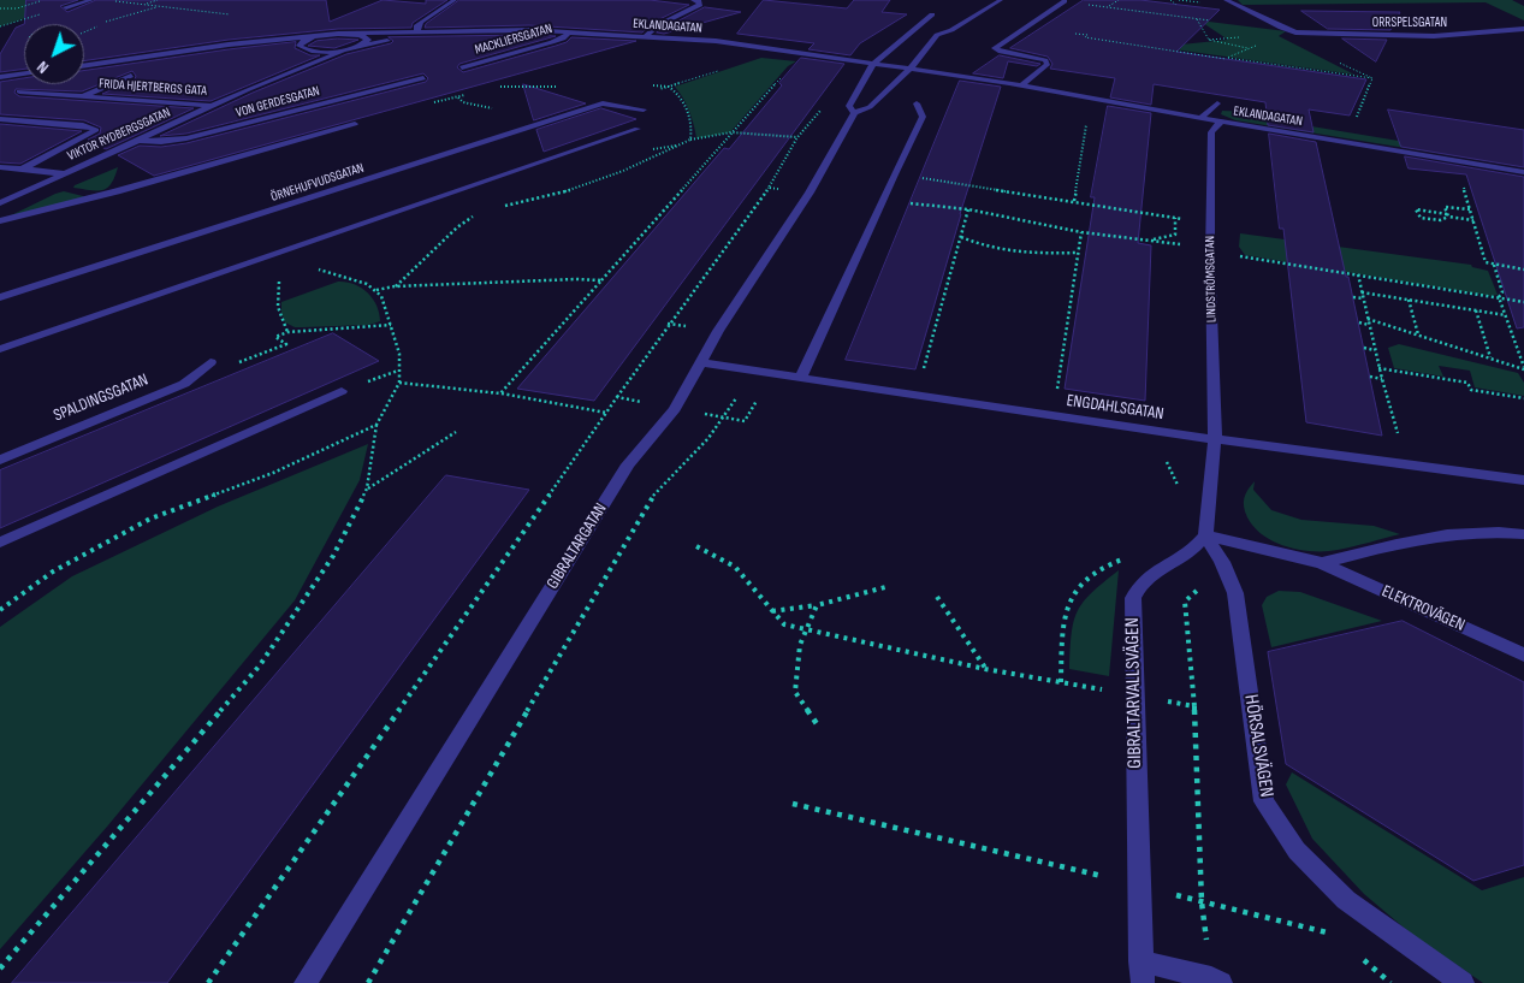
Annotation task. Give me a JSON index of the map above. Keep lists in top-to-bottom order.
{
  "streets": {
    "street": [
      "ORRSPELSGATAN",
      "EKLANDAGATAN",
      "MACKLIERSGATAN",
      "FRIDA HJERTBERGS GATA",
      "VON GERDESGATAN",
      "VIKTOR RYDBERGSGATAN",
      "ÖRNEHUFVUDSGATAN",
      "LINDSTRÖMSGATAN",
      "SPALDINGSGATAN",
      "ENGDAHLSGATAN",
      "GIBRALTARGATAN",
      "ELEKTROVÄGEN",
      "GIBRALTARVALLSVÄGEN",
      "HÖRSALSVÄGEN"
    ]
  },
  "crossings": [
    ["EKLANDAGATAN", "MACKLIERSGATAN"],
    ["EKLANDAGATAN", "VIKTOR RYDBERGSGATAN"],
    ["EKLANDAGATAN", "LINDSTRÖMSGATAN"],
    ["EKLANDAGATAN", "GIBRALTARGATAN"],
    ["FRIDA HJERTBERGS GATA", "VIKTOR RYDBERGSGATAN"],
    ["VON GERDESGATAN", "VIKTOR RYDBERGSGATAN"],
    ["LINDSTRÖMSGATAN", "ENGDAHLSGATAN"],
    ["ENGDAHLSGATAN", "GIBRALTARGATAN"],
    ["ELEKTROVÄGEN", "GIBRALTARVALLSVÄGEN"],
    ["ELEKTROVÄGEN", "HÖRSALSVÄGEN"],
    ["GIBRALTARVALLSVÄGEN", "HÖRSALSVÄGEN"]
  ],
  "north": "bottom left"
}
